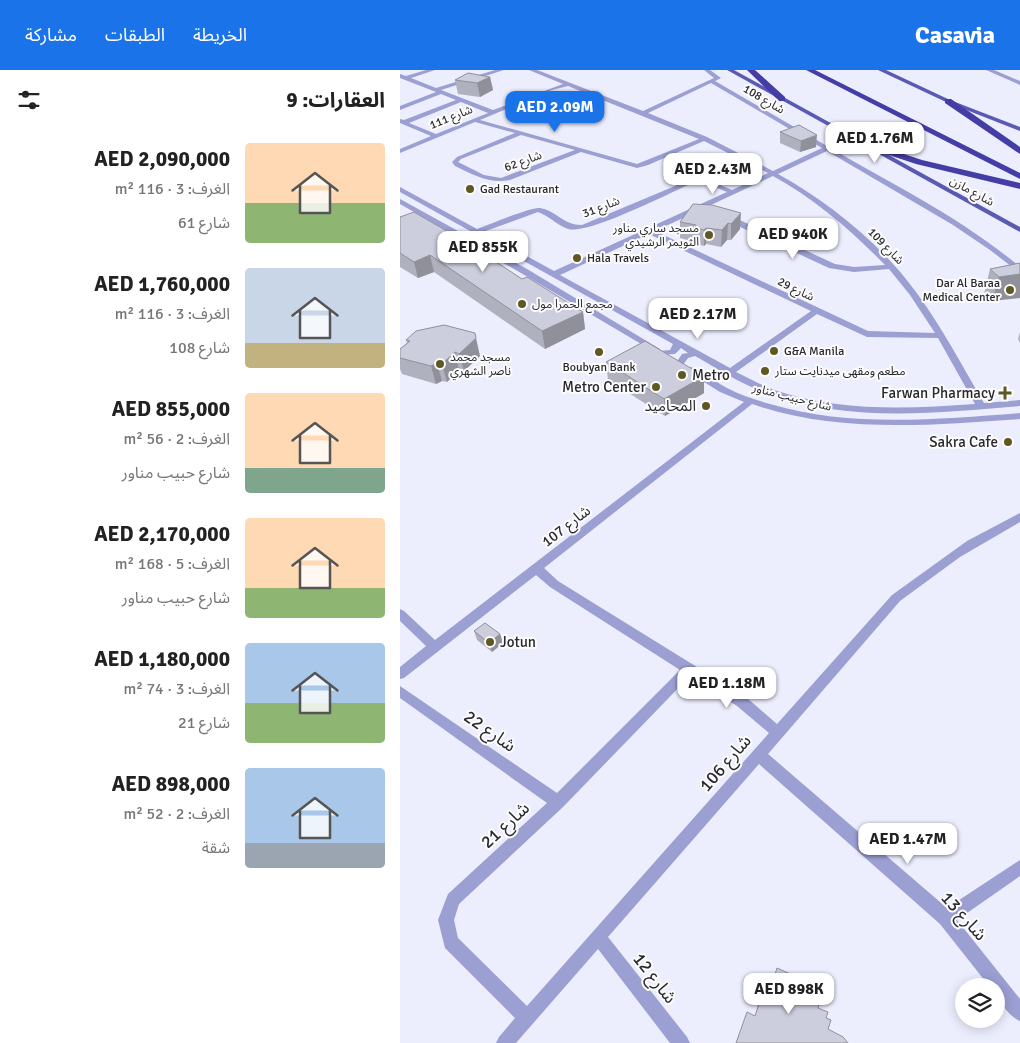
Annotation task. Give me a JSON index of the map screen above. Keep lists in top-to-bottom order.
{
  "streets": {
    "main road": ["شارع مازن"],
    "street": [
      "شارع 108",
      "شارع 111",
      "شارع 62",
      "شارع 31",
      "شارع 109",
      "شارع 29",
      "شارع حبيب مناور",
      "شارع 107",
      "شارع 22",
      "شارع 106",
      "شارع 21",
      "شارع 13",
      "شارع 12"
    ]
  },
  "crossings": [
    ["شارع 111", "شارع 109"],
    ["شارع 31", "شارع حبيب مناور"],
    ["شارع 109", "شارع 29"],
    ["شارع 109", "شارع حبيب مناور"],
    ["شارع حبيب مناور", "شارع 107"],
    ["شارع 22", "شارع 21"],
    ["شارع 106", "شارع 21"],
    ["شارع 106", "شارع 13"],
    ["شارع 106", "شارع 12"]
  ],
  "places": {
    "other": [
      "Gad Restaurant",
      "مسجد ساري مناور الثويمر الرشيدي",
      "Hala Travels",
      "Dar Al Baraa Medical Center",
      "مجمع الحمرا مول",
      "G&A Manila",
      "Boubyan Bank",
      "مسجد محمد ناصر الشهري",
      "مطعم ومقهى ميدنايت ستار",
      "Metro",
      "Metro Center",
      "المحاميد",
      "Sakra Cafe",
      "Jotun"
    ],
    "health": ["Farwan Pharmacy"]
  },
  "page": {
    "header": "Casavia",
    "nav": ["الخريطة", "الطبقات", "مشاركة"],
    "heading": "العقارات: 9",
    "price": [
      "AED 2.09M",
      "AED 1.76M",
      "AED 2.43M",
      "AED 940K",
      "AED 855K",
      "AED 2.17M",
      "AED 1.18M",
      "AED 1.47M",
      "AED 898K"
    ],
    "list": [
      {
        "name": "AED 2,090,000",
        "note": "الغرف: 3 · 116 m² · شارع 61"
      },
      {
        "name": "AED 1,760,000",
        "note": "الغرف: 3 · 116 m² · شارع 108"
      },
      {
        "name": "AED 855,000",
        "note": "الغرف: 2 · 56 m² · شارع حبيب مناور"
      },
      {
        "name": "AED 2,170,000",
        "note": "الغرف: 5 · 168 m² · شارع حبيب مناور"
      },
      {
        "name": "AED 1,180,000",
        "note": "الغرف: 3 · 74 m² · شارع 21"
      },
      {
        "name": "AED 898,000",
        "note": "الغرف: 2 · 52 m² · شقة"
      }
    ]
  }
}
